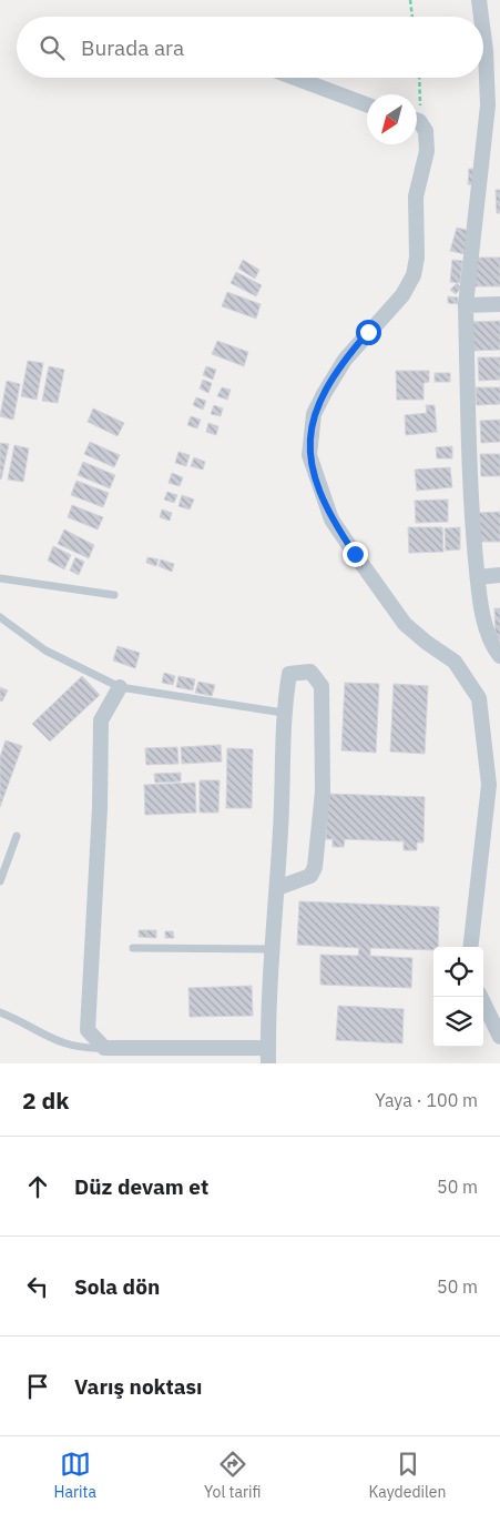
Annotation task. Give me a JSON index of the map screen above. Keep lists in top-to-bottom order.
{
  "north": "bottom left",
  "page": {
    "search": "Burada ara",
    "heading": ["2 dk", "Yaya · 100 m"],
    "list": [
      ["Düz devam et", "50 m"],
      ["Sola dön", "50 m"],
      "Varış noktası"
    ],
    "nav": ["Harita", "Yol tarifi", "Kaydedilen"]
  }
}
